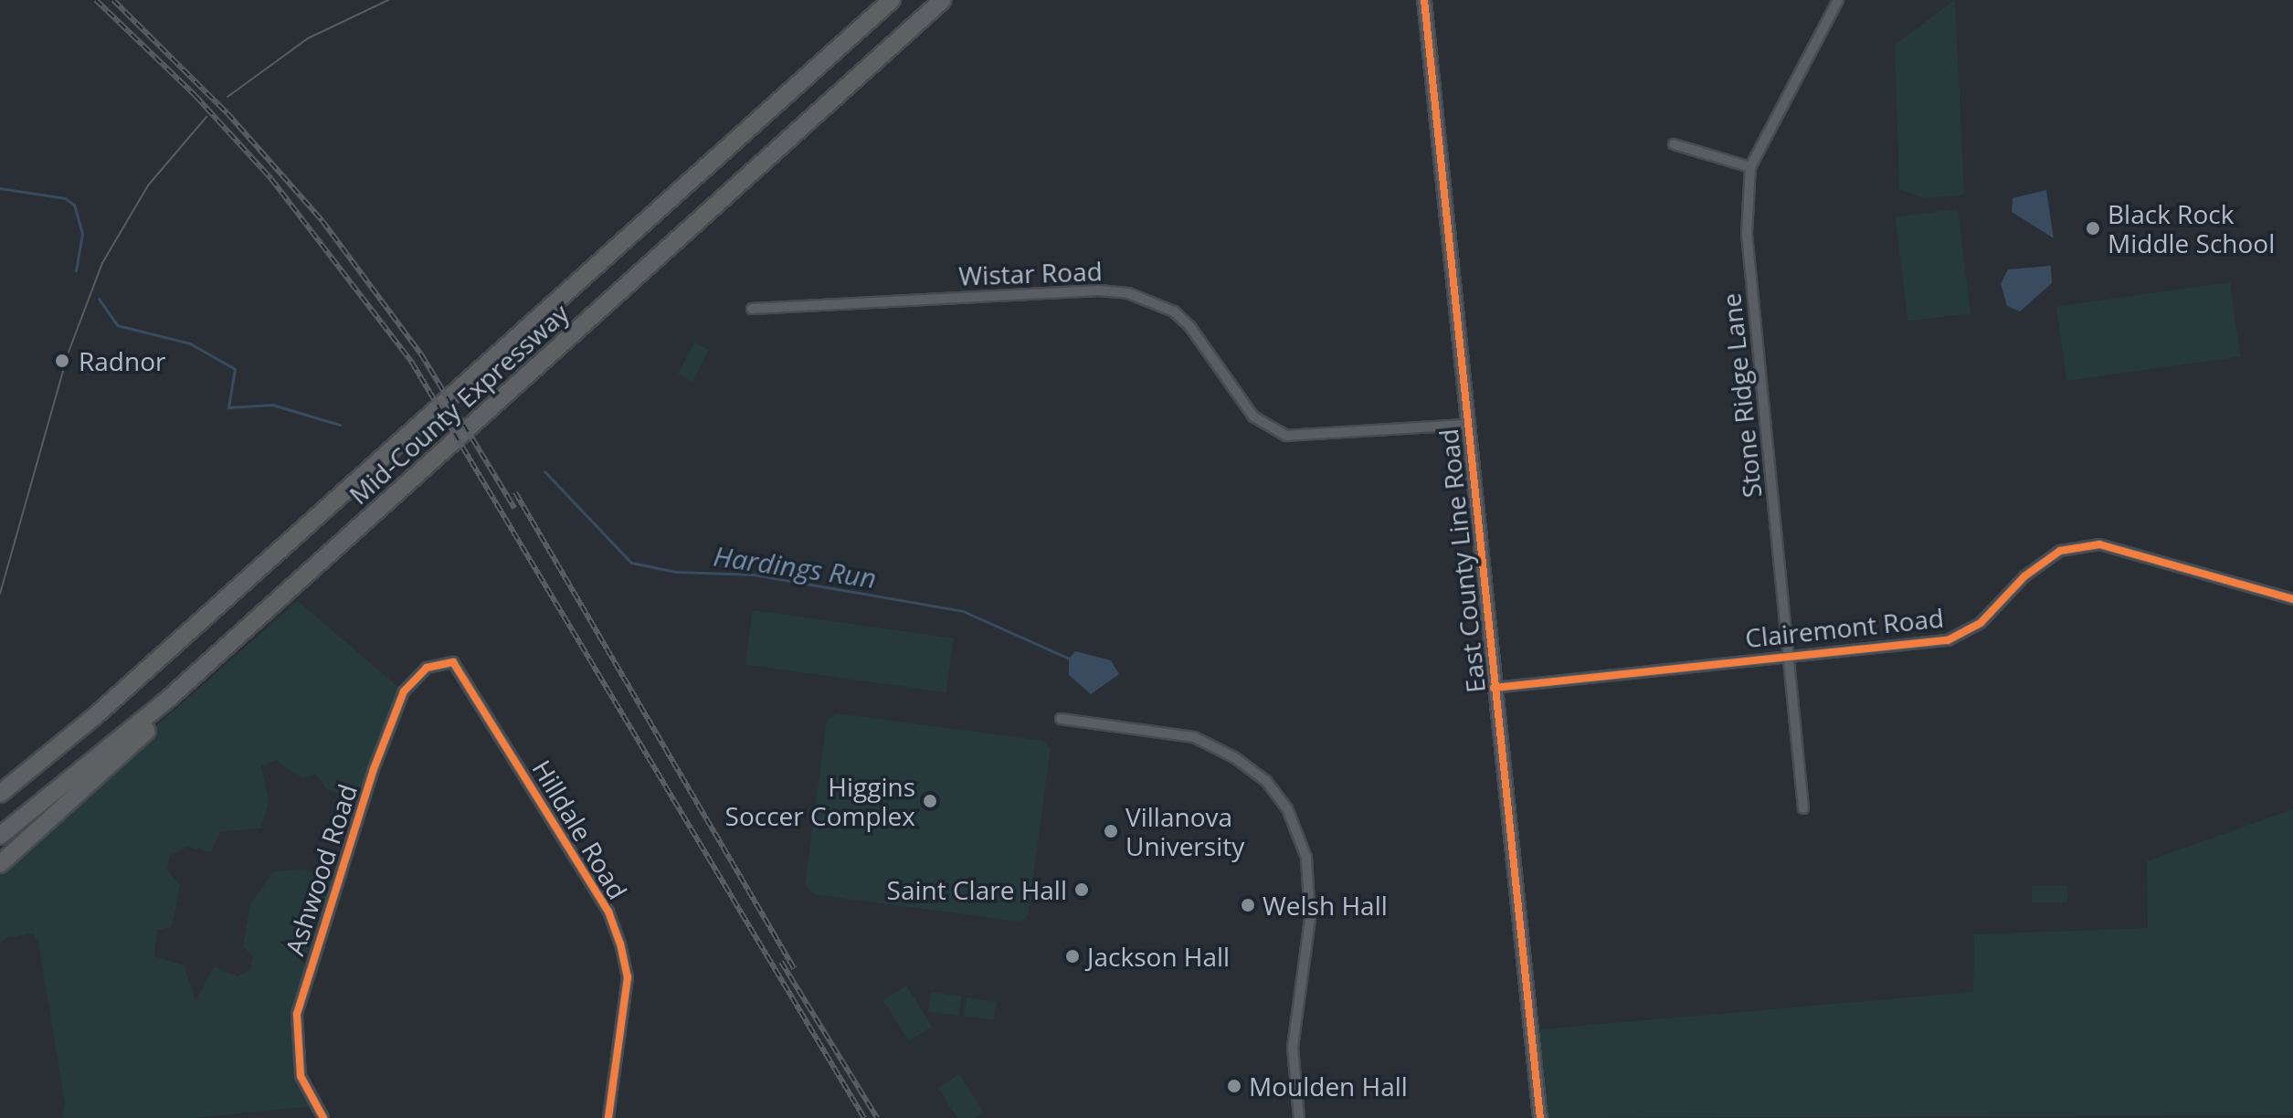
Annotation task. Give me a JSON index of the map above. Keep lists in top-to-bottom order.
{
  "streets": {
    "highway": ["Mid-County Expressway"],
    "street": [
      "Wistar Road",
      "Stone Ridge Lane",
      "East County Line Road",
      "Clairemont Road",
      "Hilldale Road",
      "Ashwood Road"
    ]
  },
  "crossings": [
    ["Wistar Road", "East County Line Road"],
    ["Stone Ridge Lane", "Clairemont Road"],
    ["East County Line Road", "Clairemont Road"],
    ["Hilldale Road", "Ashwood Road"]
  ],
  "water": ["Hardings Run"],
  "places": [
    "Black Rock Middle School",
    "Radnor",
    "Higgins Soccer Complex",
    "Villanova University",
    "Saint Clare Hall",
    "Welsh Hall",
    "Jackson Hall",
    "Moulden Hall"
  ]
}
